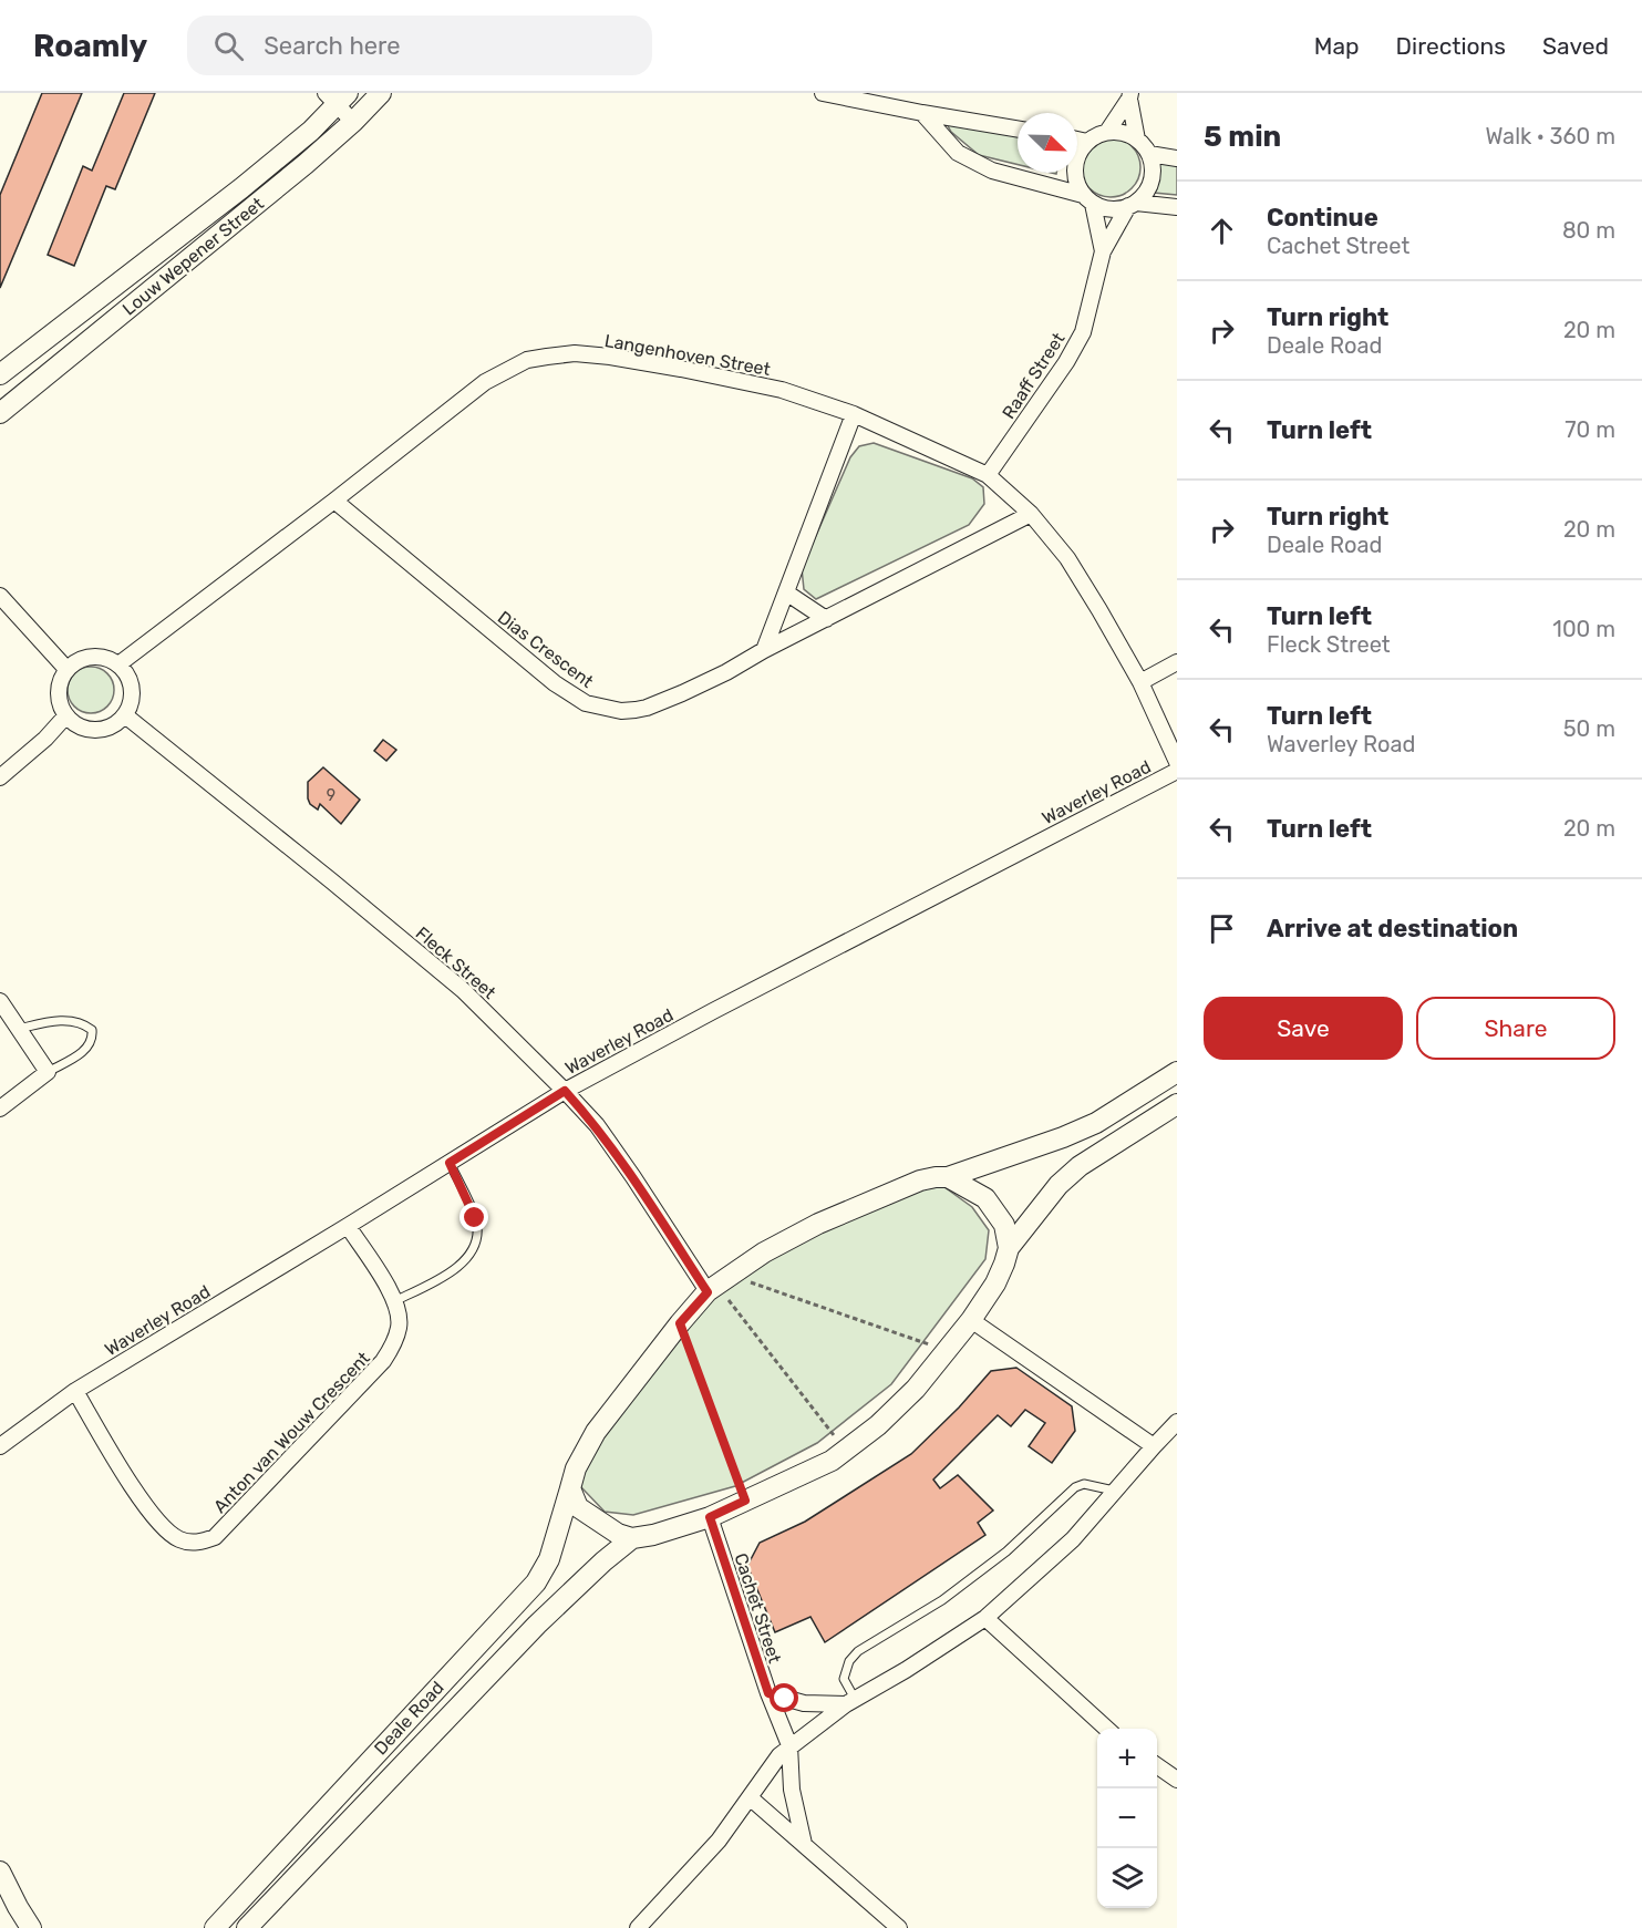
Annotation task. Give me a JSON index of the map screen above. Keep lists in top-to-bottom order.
{
  "streets": {
    "street": [
      "Louw Wepener Street",
      "Langenhoven Street",
      "Raaff Street",
      "Dias Crescent",
      "Waverley Road",
      "Fleck Street",
      "Anton van Wouw Crescent",
      "Cachet Street",
      "Deale Road"
    ]
  },
  "crossings": [
    ["Langenhoven Street", "Raaff Street"],
    ["Langenhoven Street", "Dias Crescent"],
    ["Langenhoven Street", "Fleck Street"],
    ["Waverley Road", "Fleck Street"],
    ["Waverley Road", "Anton van Wouw Crescent"],
    ["Fleck Street", "Deale Road"],
    ["Cachet Street", "Deale Road"]
  ],
  "house_numbers": ["9"],
  "north": "bottom right",
  "page": {
    "header": "Roamly",
    "search": "Search here",
    "nav": ["Map", "Directions", "Saved"],
    "heading": ["5 min", "Walk · 360 m"],
    "list": [
      ["Continue", "Cachet Street", "80 m"],
      ["Turn right", "Deale Road", "20 m"],
      ["Turn left", "70 m"],
      ["Turn right", "Deale Road", "20 m"],
      ["Turn left", "Fleck Street", "100 m"],
      ["Turn left", "Waverley Road", "50 m"],
      ["Turn left", "20 m"],
      "Arrive at destination"
    ],
    "buttons": ["Save", "Share"],
    "map_buttons": ["+", "−"]
  }
}
